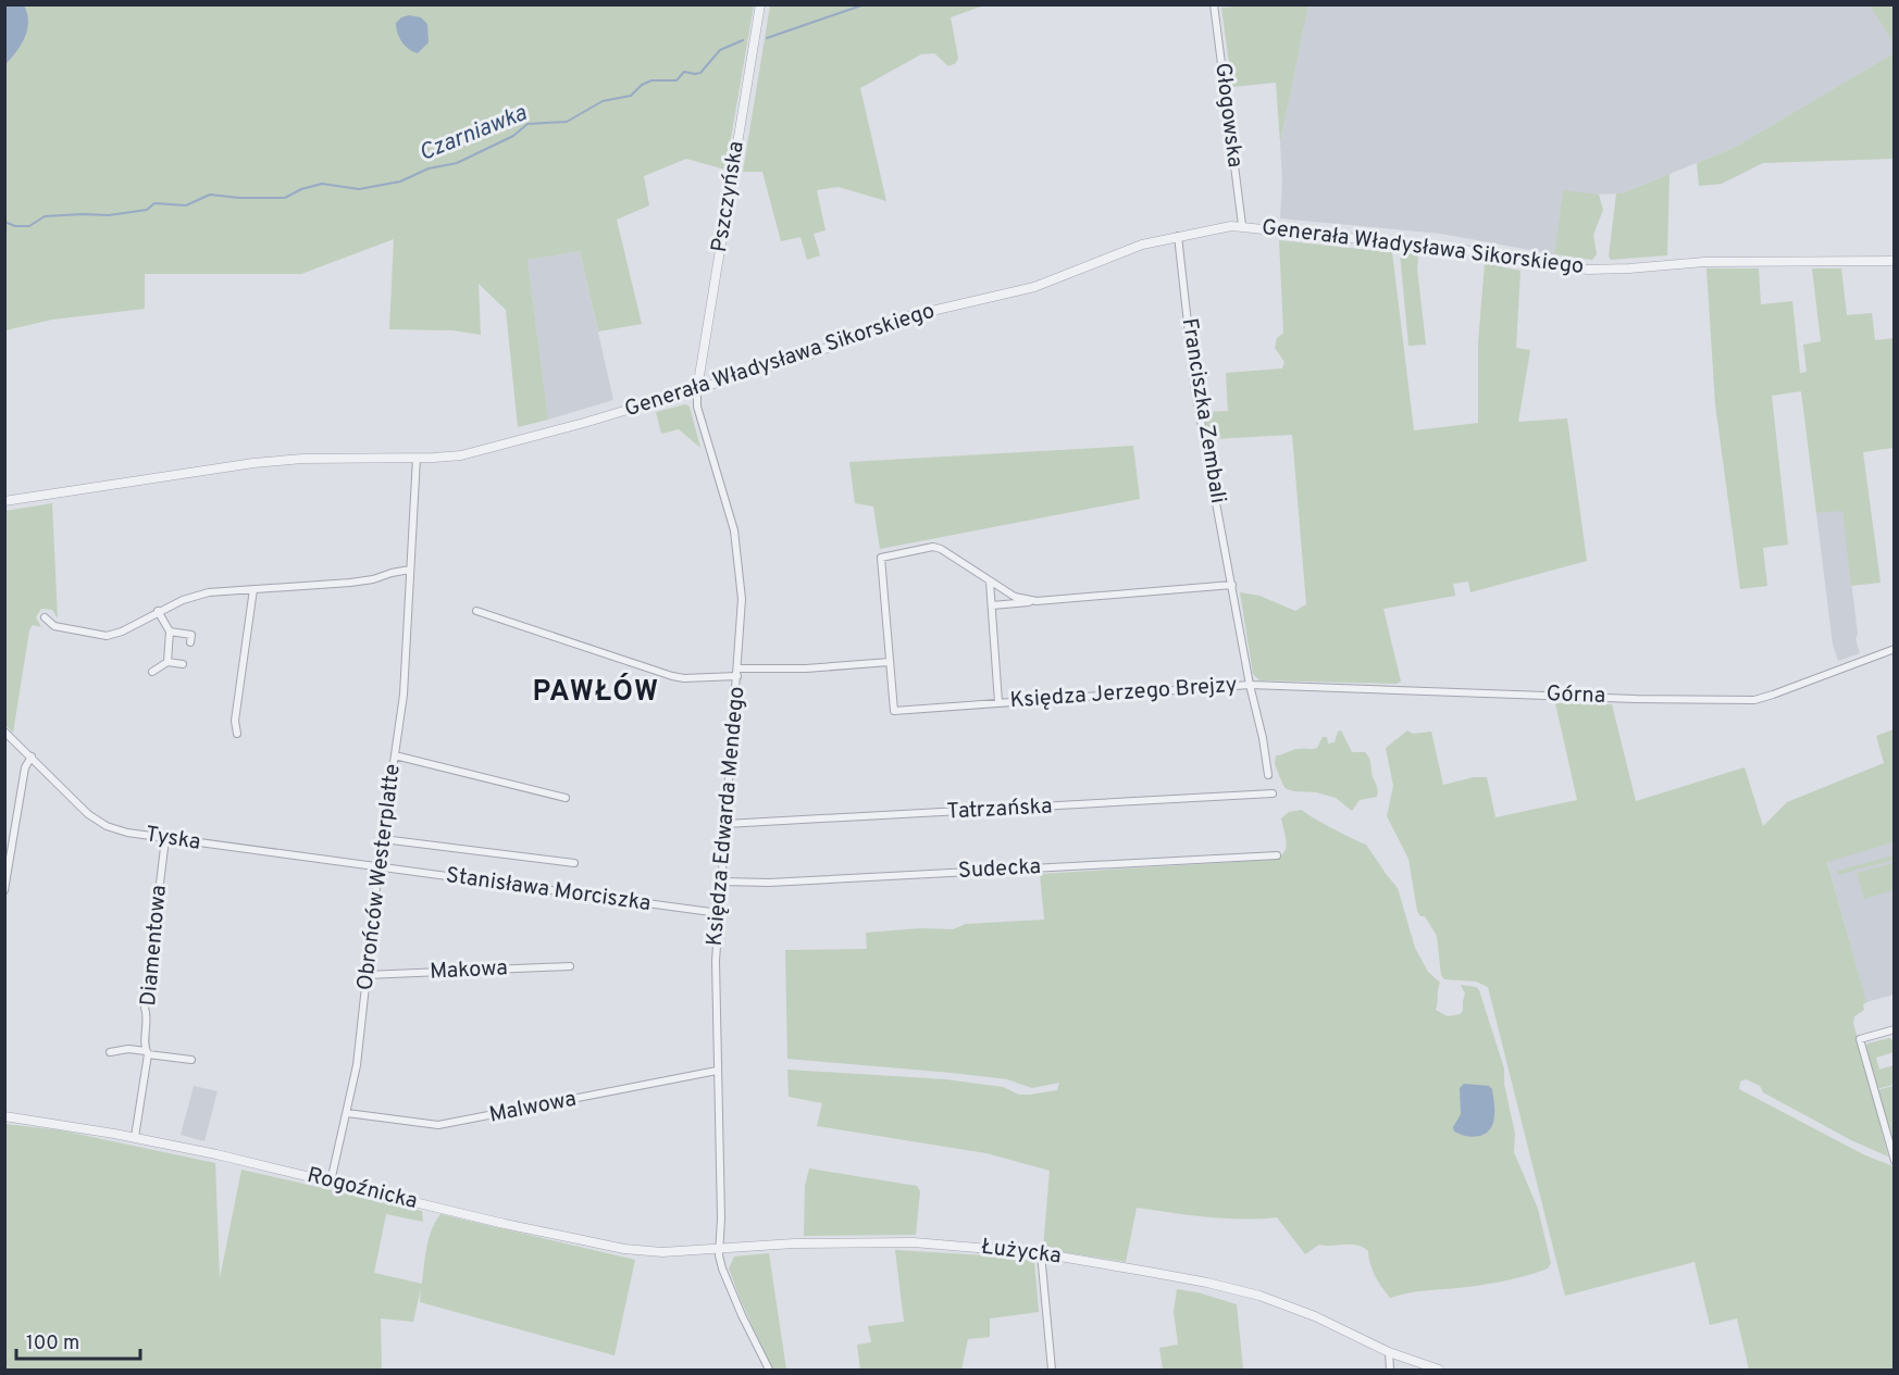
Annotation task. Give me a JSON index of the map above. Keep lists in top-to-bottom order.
{
  "streets": {
    "street": [
      "Głogowska",
      "Pszczyńska",
      "Generała Władysława Sikorskiego",
      "Franciszka Zembali",
      "Księdza Jerzego Brejzy",
      "Górna",
      "Tatrzańska",
      "Księdza Edwarda Mendego",
      "Tyska",
      "Sudecka",
      "Obrońców Westerplatte",
      "Stanisława Morciszka",
      "Diamentowa",
      "Makowa",
      "Malwowa",
      "Rogoźnicka",
      "Łużycka"
    ]
  },
  "crossings": [
    ["Głogowska", "Generała Władysława Sikorskiego"],
    ["Pszczyńska", "Generała Władysława Sikorskiego"],
    ["Pszczyńska", "Księdza Edwarda Mendego"],
    ["Generała Władysława Sikorskiego", "Franciszka Zembali"],
    ["Generała Władysława Sikorskiego", "Księdza Edwarda Mendego"],
    ["Generała Władysława Sikorskiego", "Obrońców Westerplatte"],
    ["Franciszka Zembali", "Księdza Jerzego Brejzy"],
    ["Franciszka Zembali", "Górna"],
    ["Księdza Jerzego Brejzy", "Górna"],
    ["Tatrzańska", "Księdza Edwarda Mendego"],
    ["Księdza Edwarda Mendego", "Sudecka"],
    ["Księdza Edwarda Mendego", "Stanisława Morciszka"],
    ["Księdza Edwarda Mendego", "Malwowa"],
    ["Księdza Edwarda Mendego", "Rogoźnicka"],
    ["Księdza Edwarda Mendego", "Łużycka"],
    ["Tyska", "Obrońców Westerplatte"],
    ["Tyska", "Stanisława Morciszka"],
    ["Tyska", "Diamentowa"],
    ["Obrońców Westerplatte", "Stanisława Morciszka"],
    ["Obrońców Westerplatte", "Makowa"],
    ["Obrońców Westerplatte", "Malwowa"],
    ["Obrońców Westerplatte", "Rogoźnicka"],
    ["Diamentowa", "Rogoźnicka"],
    ["Rogoźnicka", "Łużycka"]
  ],
  "districts": ["PAWŁÓW"],
  "water": ["Czarniawka"],
  "scale_bar": "100 m"
}
